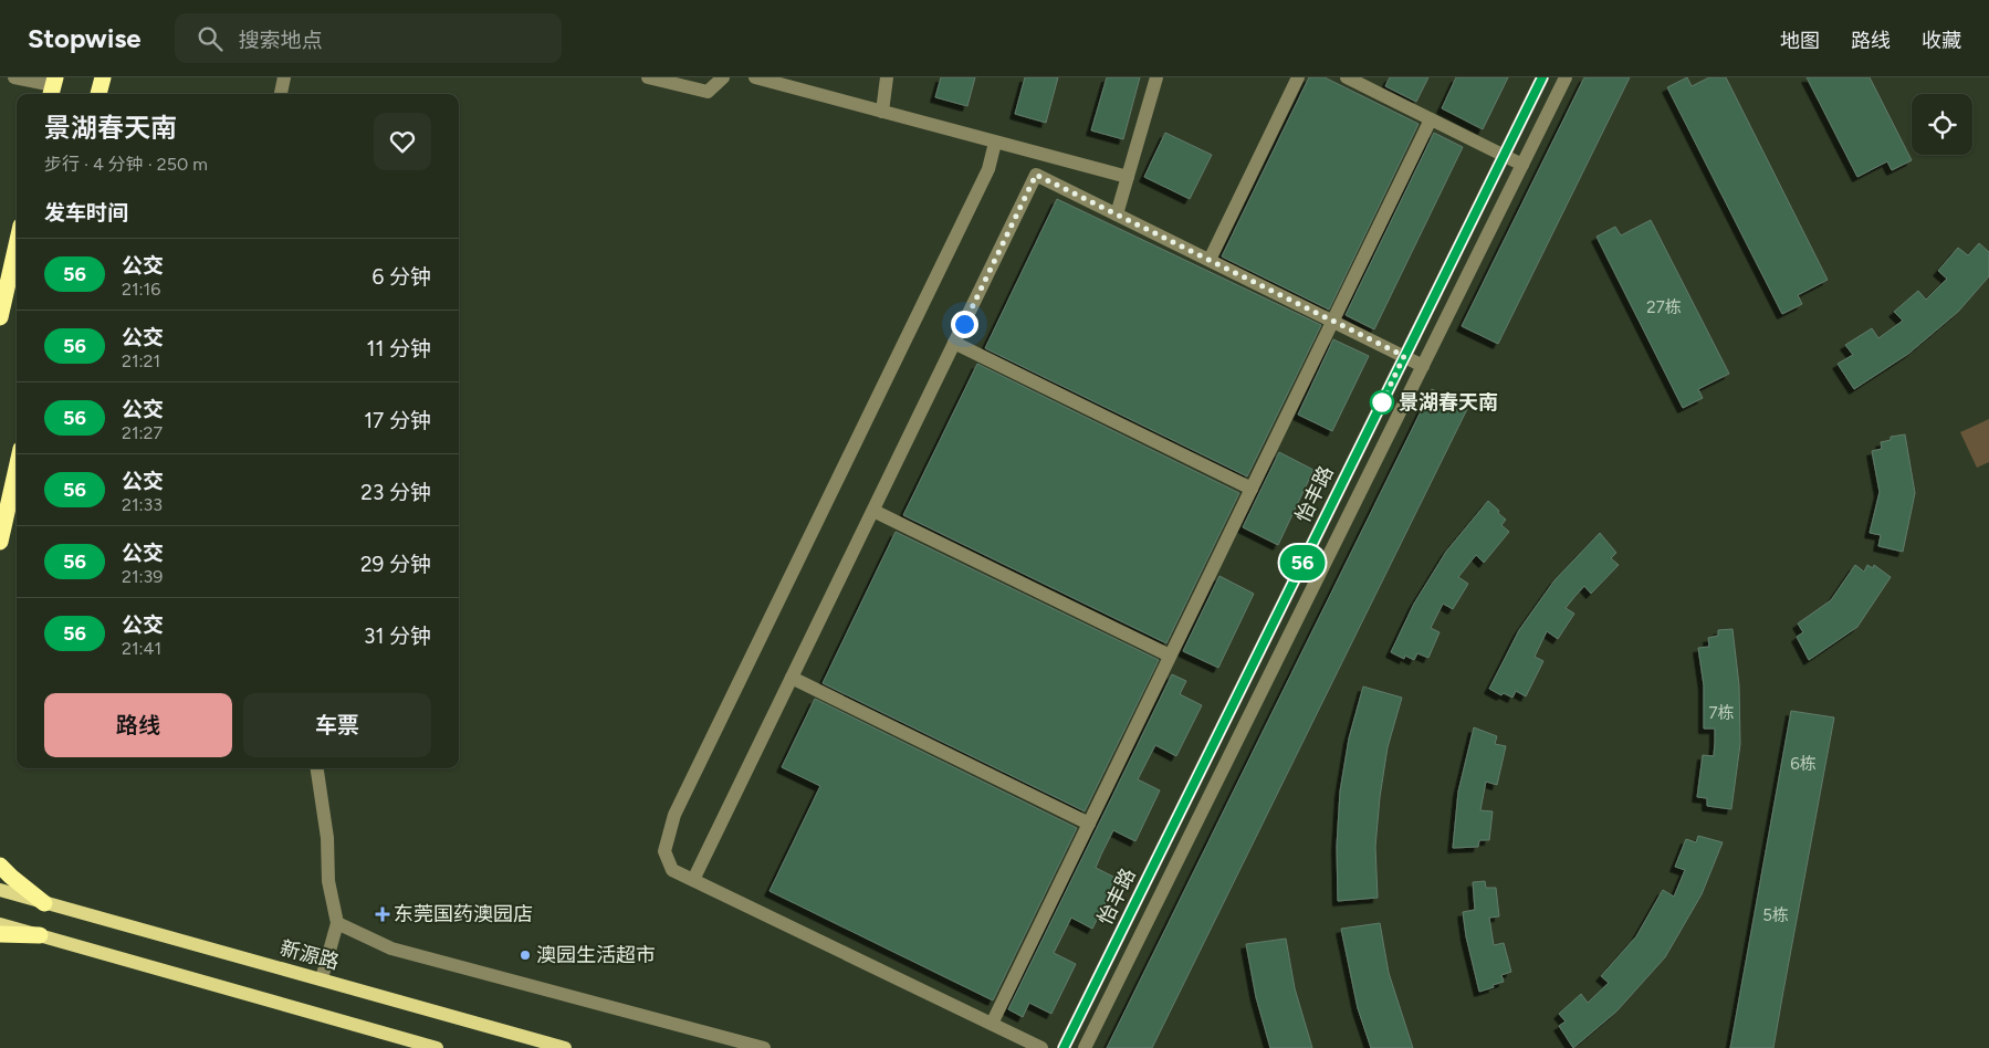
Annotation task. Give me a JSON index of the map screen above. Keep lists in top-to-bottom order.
{
  "streets": {
    "main road": ["新源路"],
    "street": ["怡丰路"]
  },
  "places": {
    "other": ["景湖春天南", "澳园生活超市"],
    "health": ["东莞国药澳园店"]
  },
  "lines": ["bus line 56"],
  "house_numbers": [
    "27栋",
    "7栋",
    "6栋",
    "5栋"
  ],
  "page": {
    "header": "Stopwise",
    "search": "搜索地点",
    "nav": ["地图", "路线", "收藏"],
    "on_map": "56",
    "heading": [
      ["景湖春天南", "步行 · 4 分钟 · 250 m"],
      "发车时间"
    ],
    "list": [
      {
        "mark": "56",
        "name": "公交",
        "note": "21:16",
        "value": "6 分钟"
      },
      {
        "mark": "56",
        "name": "公交",
        "note": "21:21",
        "value": "11 分钟"
      },
      {
        "mark": "56",
        "name": "公交",
        "note": "21:27",
        "value": "17 分钟"
      },
      {
        "mark": "56",
        "name": "公交",
        "note": "21:33",
        "value": "23 分钟"
      },
      {
        "mark": "56",
        "name": "公交",
        "note": "21:39",
        "value": "29 分钟"
      },
      {
        "mark": "56",
        "name": "公交",
        "note": "21:41",
        "value": "31 分钟"
      }
    ],
    "buttons": ["路线", "车票"]
  }
}
